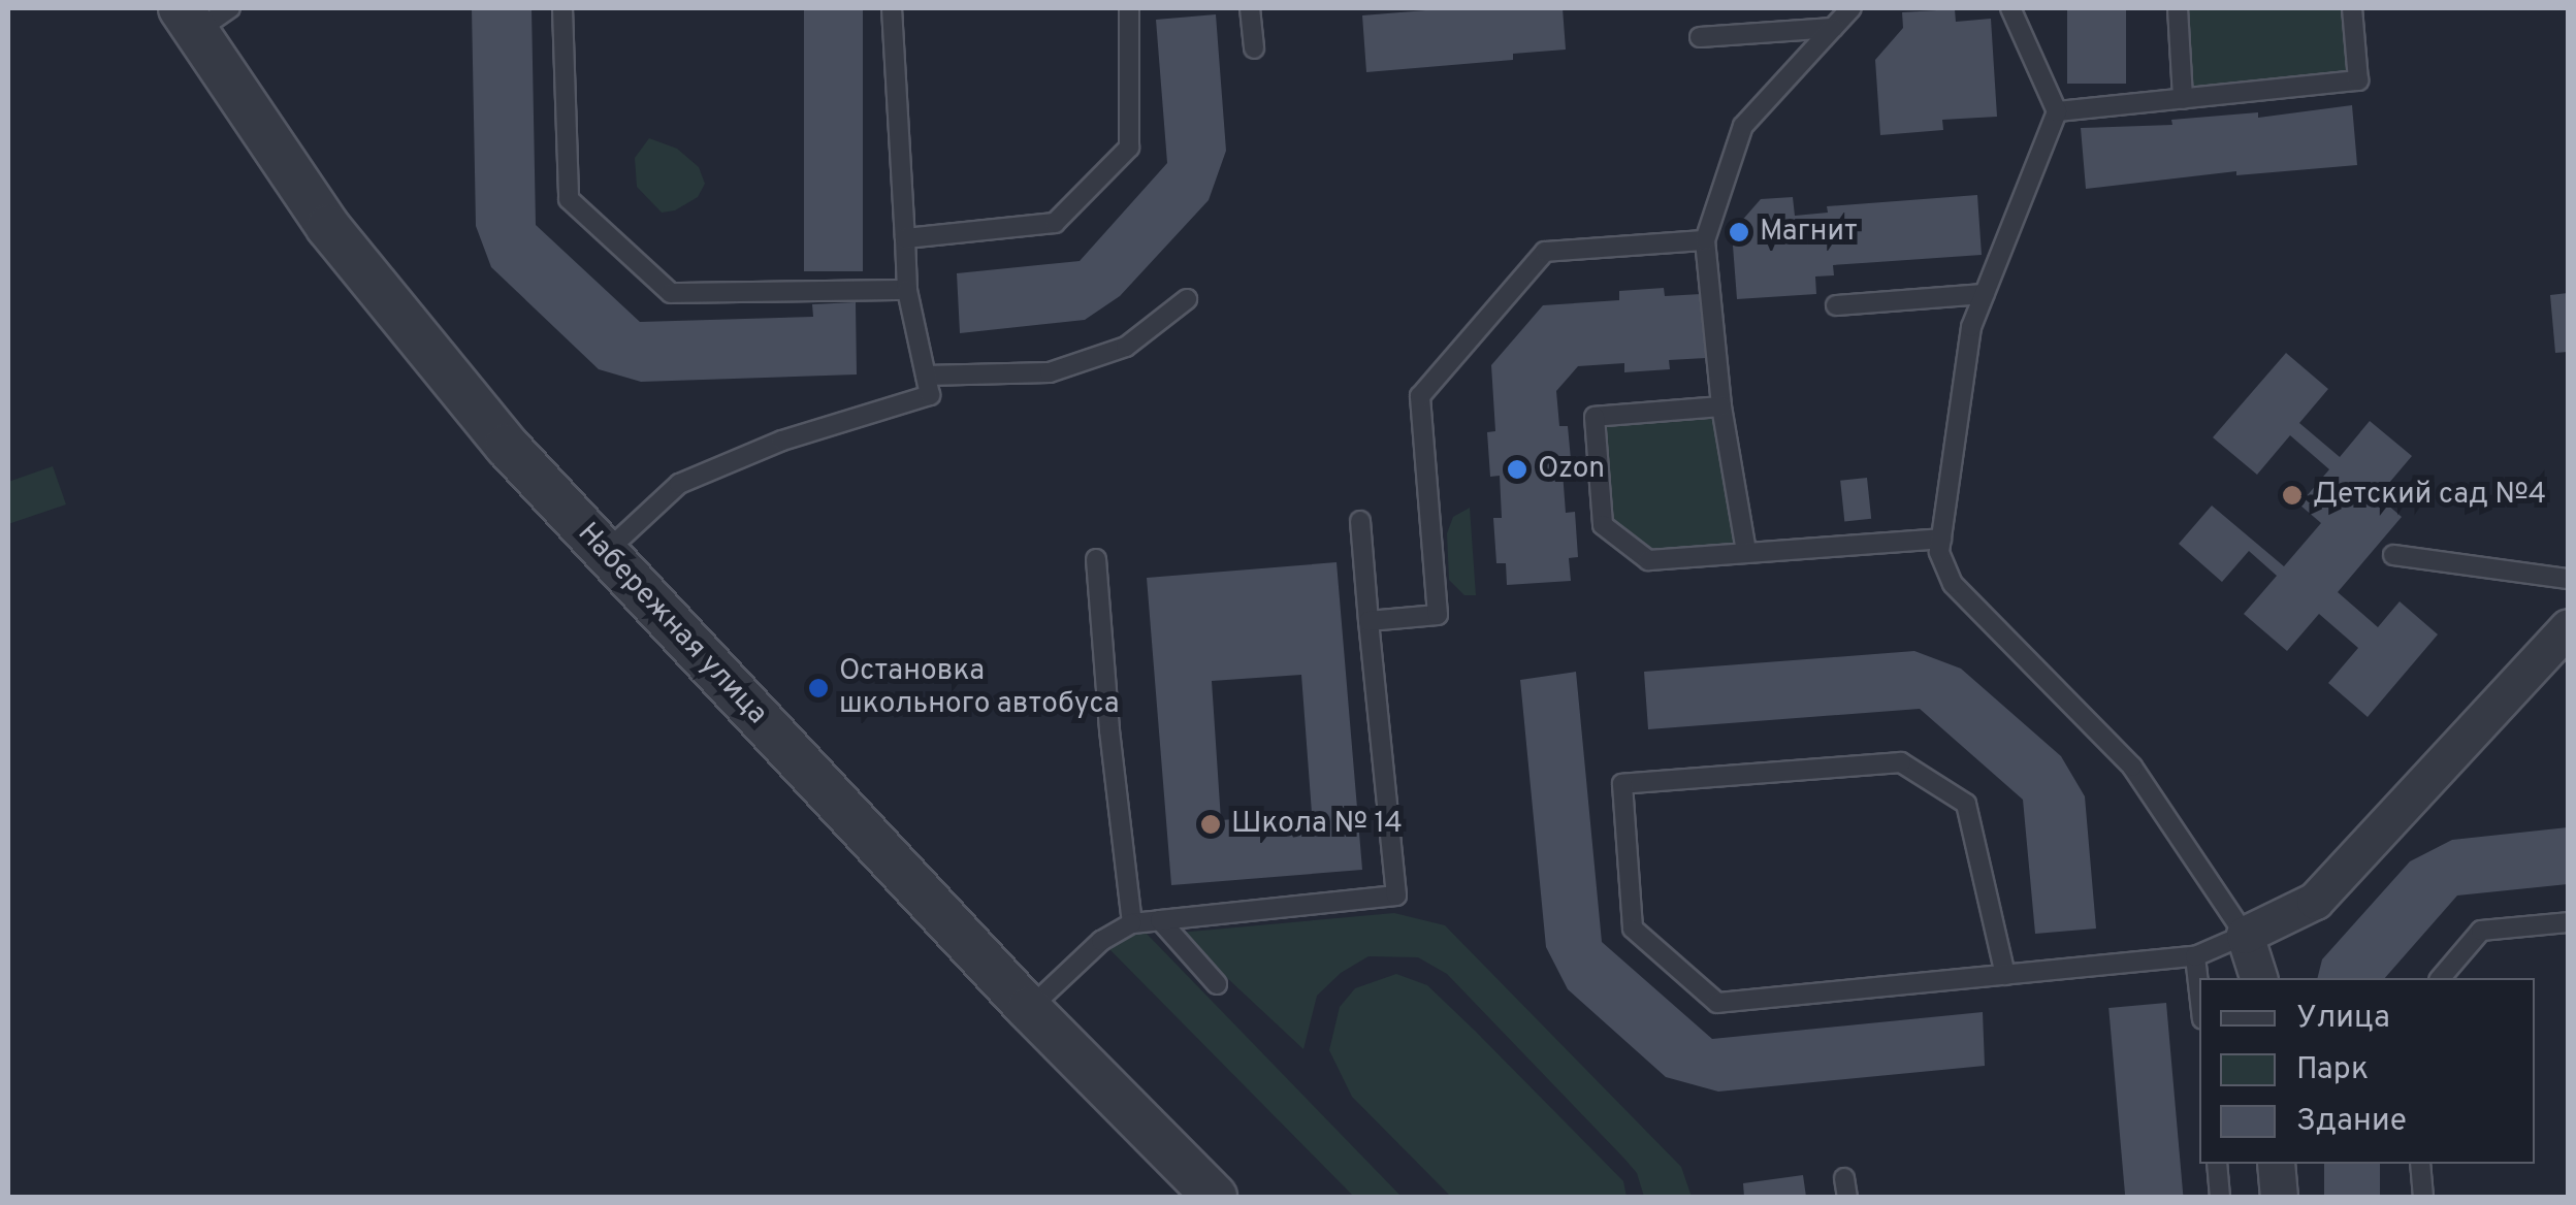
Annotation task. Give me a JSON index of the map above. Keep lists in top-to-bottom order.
{
  "streets": {
    "street": ["Набережная улица"]
  },
  "places": [
    "Магнит",
    "Ozon",
    "Детский сад №4",
    "Остановка школьного автобуса",
    "Школа № 14"
  ],
  "legend": ["Улица", "Парк", "Здание"]
}
